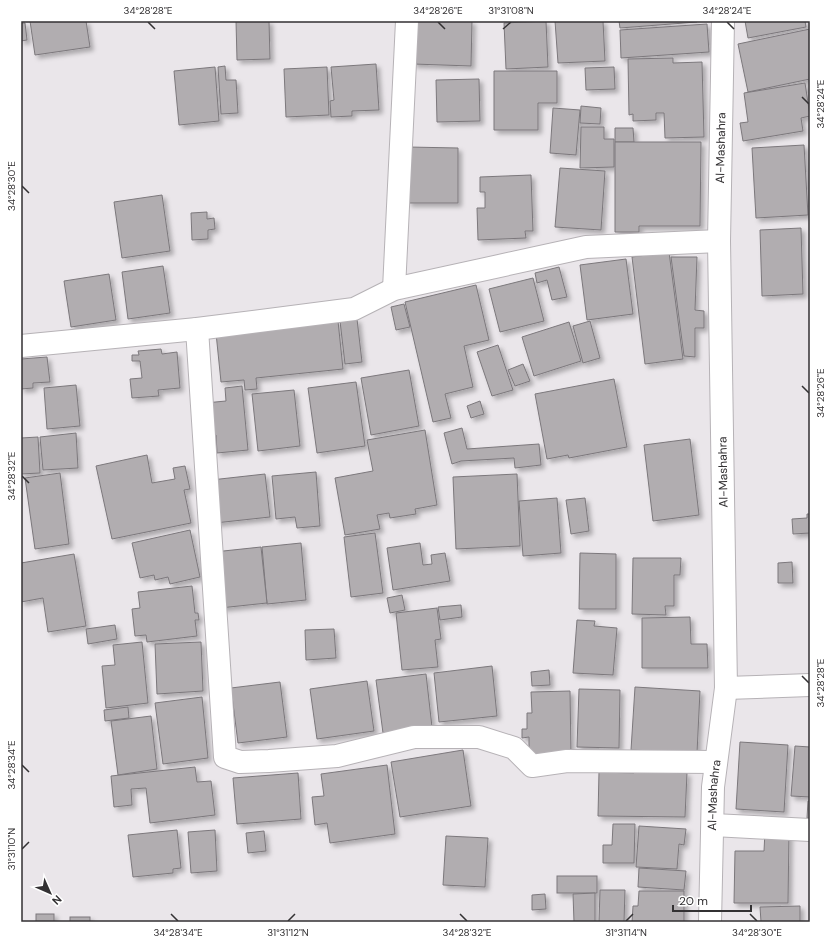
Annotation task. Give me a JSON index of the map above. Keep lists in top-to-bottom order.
{
  "streets": {
    "street": ["Al-Mashahra"]
  },
  "scale_bar": "20 m",
  "north": "bottom right",
  "coordinates": [
    "34°28'28\"E",
    "34°28'26\"E",
    "31°31'08\"N",
    "34°28'24\"E",
    "34°28'30\"E",
    "34°28'32\"E",
    "34°28'34\"E",
    "31°31'10\"N",
    "31°31'12\"N",
    "31°31'14\"N"
  ]
}
